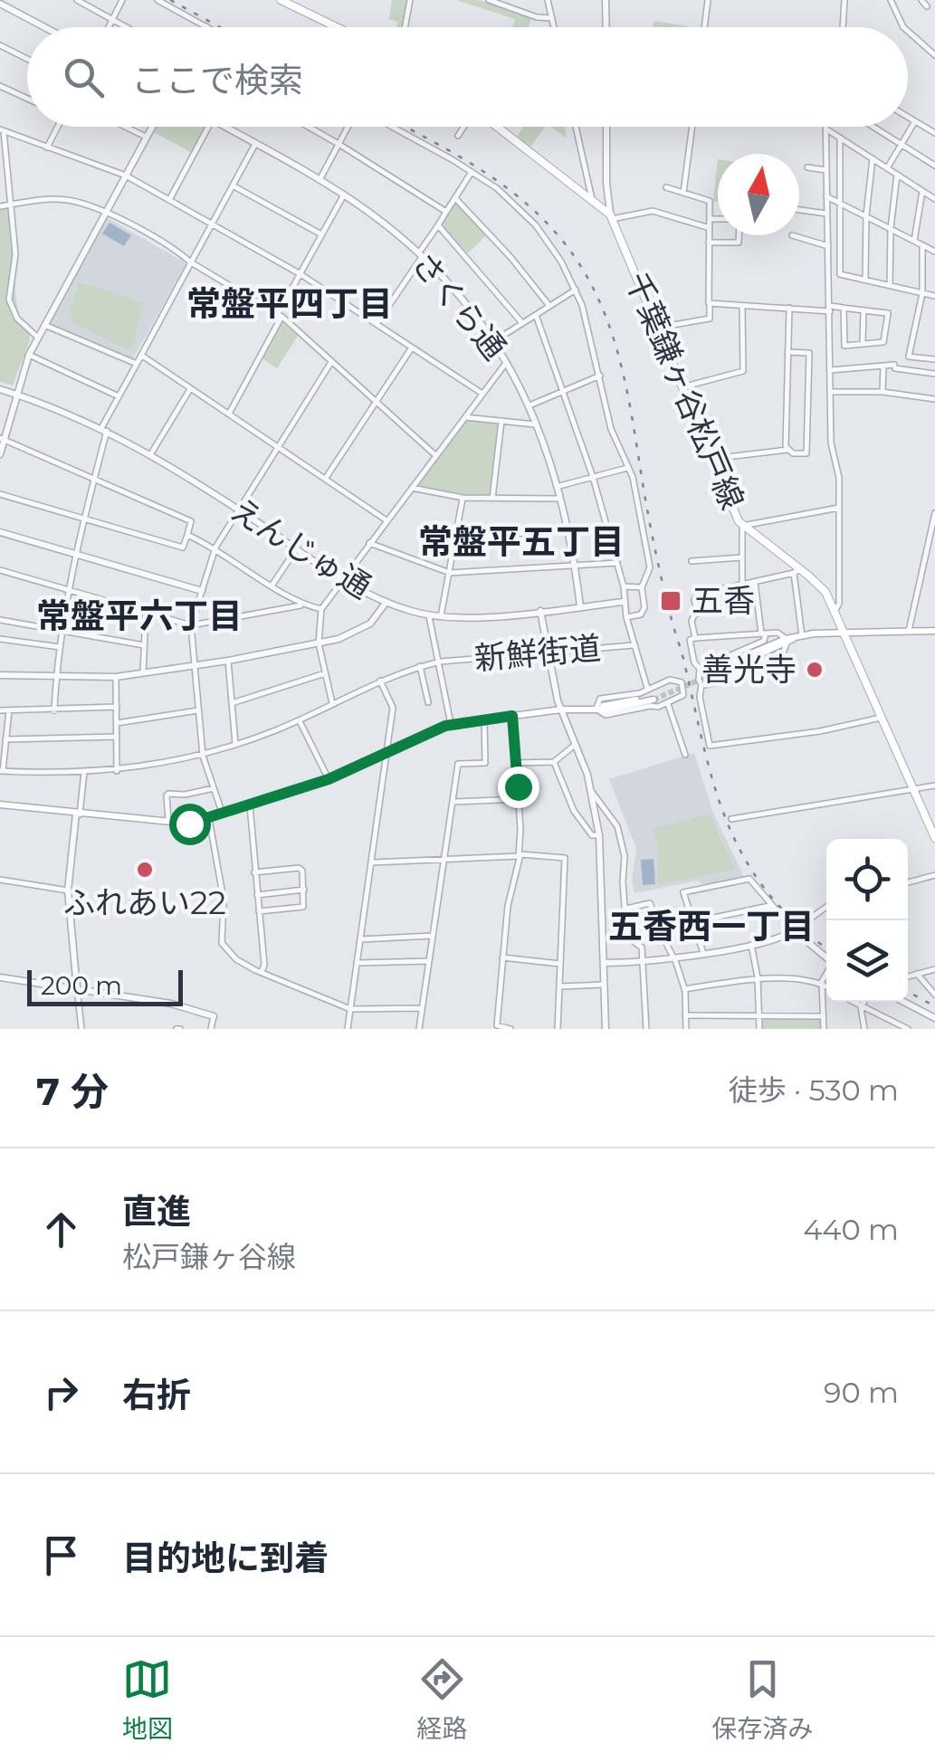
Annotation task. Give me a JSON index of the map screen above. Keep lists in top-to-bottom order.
{
  "streets": {
    "main road": ["千葉鎌ヶ谷松戸線"],
    "street": ["さくら通", "えんじゅ通", "新鮮街道"]
  },
  "crossings": [
    ["さくら通", "えんじゅ通"]
  ],
  "districts": [
    "常盤平四丁目",
    "常盤平五丁目",
    "常盤平六丁目",
    "五香西一丁目"
  ],
  "places": {
    "transit": ["五香"],
    "other": ["善光寺", "ふれあい22"]
  },
  "scale_bar": "200 m",
  "north": "top",
  "page": {
    "search": "ここで検索",
    "scale": "200 m",
    "heading": ["7 分", "徒歩 · 530 m"],
    "list": [
      ["直進", "松戸鎌ヶ谷線", "440 m"],
      ["右折", "90 m"],
      "目的地に到着"
    ],
    "nav": ["地図", "経路", "保存済み"]
  }
}
